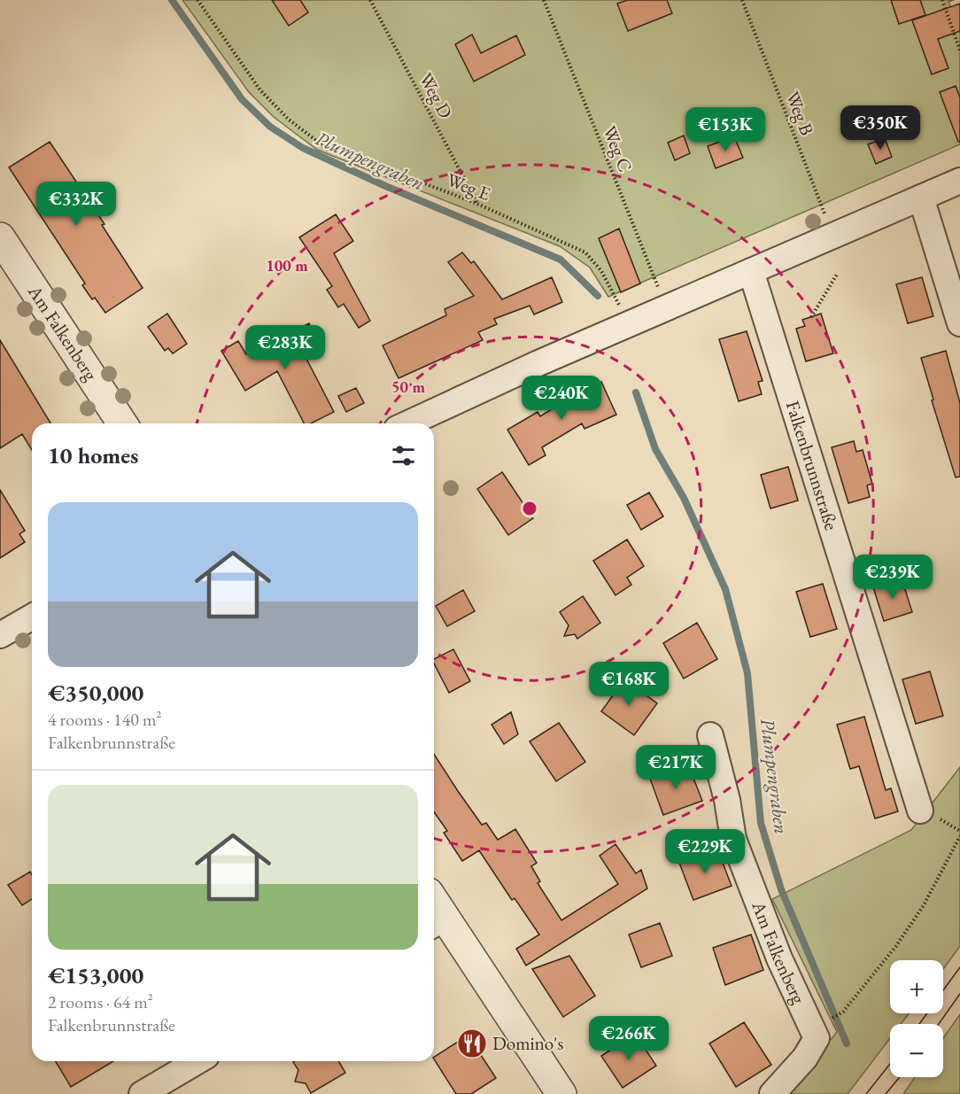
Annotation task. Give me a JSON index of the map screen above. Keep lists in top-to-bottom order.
{
  "streets": {
    "street": ["Am Falkenberg", "Falkenbrunnstraße"],
    "path": [
      "Weg D",
      "Weg B",
      "Weg C",
      "Weg E"
    ]
  },
  "crossings": [
    ["Weg D", "Weg E"]
  ],
  "water": ["Plumpengraben"],
  "places": {
    "restaurant": ["Domino's"]
  },
  "page": {
    "price": [
      "€350K",
      "€153K",
      "€332K",
      "€283K",
      "€240K",
      "€239K",
      "€168K",
      "€217K",
      "€229K",
      "€266K"
    ],
    "heading": "10 homes",
    "list": [
      {
        "name": "€350,000",
        "note": "4 rooms · 140 m² · Falkenbrunnstraße"
      },
      {
        "name": "€153,000",
        "note": "2 rooms · 64 m² · Falkenbrunnstraße"
      }
    ],
    "map_buttons": ["+", "−"]
  },
  "rings": ["100 m", "50 m"]
}
